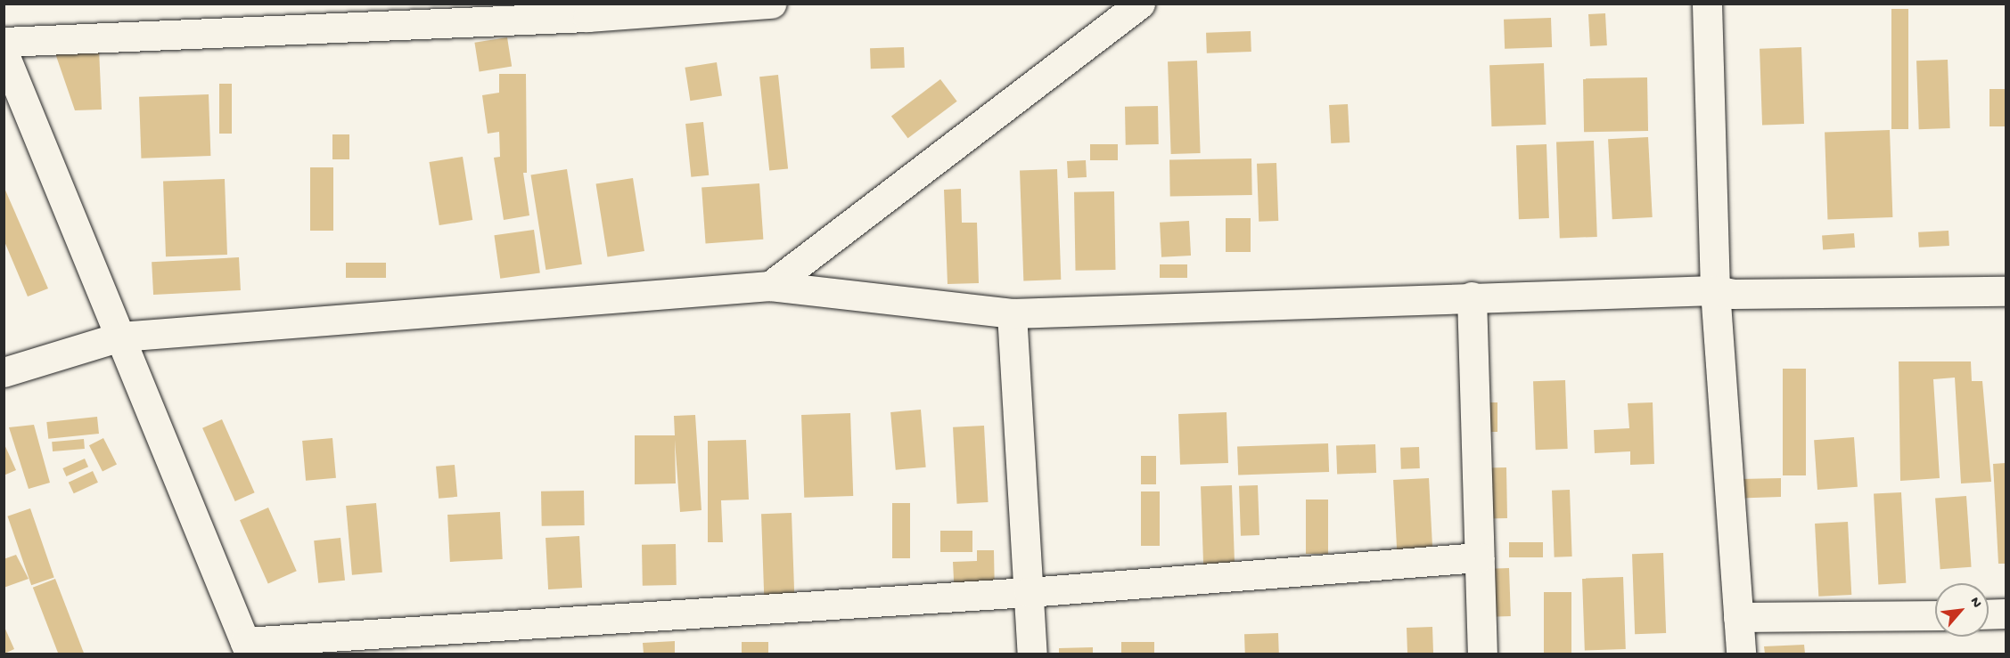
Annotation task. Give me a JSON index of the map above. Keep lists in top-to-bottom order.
{
  "north": "top right"
}
